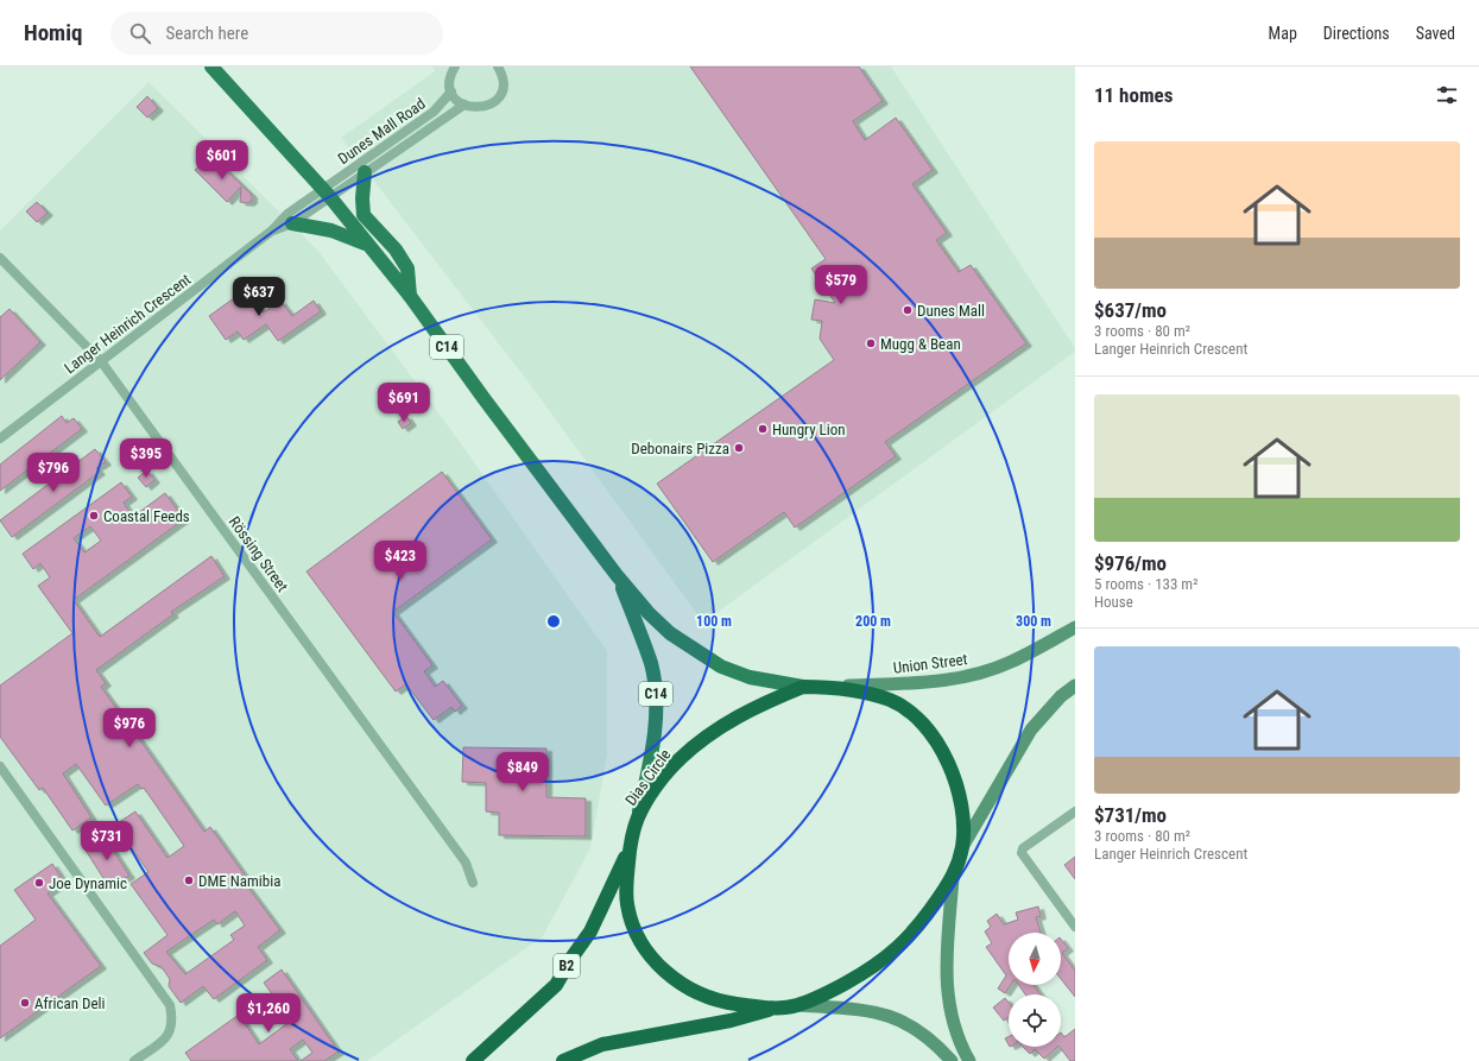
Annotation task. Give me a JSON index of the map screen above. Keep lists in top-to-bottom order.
{
  "streets": {
    "highway": ["Dias Circle", "B2"],
    "main road": ["C14", "Union Street"],
    "street": ["Dunes Mall Road", "Langer Heinrich Crescent", "Rössing Street"]
  },
  "crossings": [
    ["Dunes Mall Road", "Langer Heinrich Crescent"],
    ["Dunes Mall Road", "C14"],
    ["Langer Heinrich Crescent", "C14"],
    ["Langer Heinrich Crescent", "Rössing Street"],
    ["C14", "Dias Circle"],
    ["Union Street", "Dias Circle"],
    ["Dias Circle", "B2"]
  ],
  "places": [
    "Dunes Mall",
    "Mugg & Bean",
    "Hungry Lion",
    "Debonairs Pizza",
    "Coastal Feeds",
    "DME Namibia",
    "Joe Dynamic",
    "African Deli"
  ],
  "north": "bottom",
  "page": {
    "header": "Homiq",
    "search": "Search here",
    "nav": ["Map", "Directions", "Saved"],
    "heading": "11 homes",
    "list": [
      {
        "name": "$637/mo",
        "note": "3 rooms · 80 m² · Langer Heinrich Crescent"
      },
      {
        "name": "$976/mo",
        "note": "5 rooms · 133 m² · House"
      },
      {
        "name": "$731/mo",
        "note": "3 rooms · 80 m² · Langer Heinrich Crescent"
      }
    ],
    "price": [
      "$601",
      "$579",
      "$637",
      "$691",
      "$395",
      "$796",
      "$423",
      "$976",
      "$849",
      "$731",
      "$1,260"
    ]
  },
  "rings": ["100 m", "200 m", "300 m"]
}
